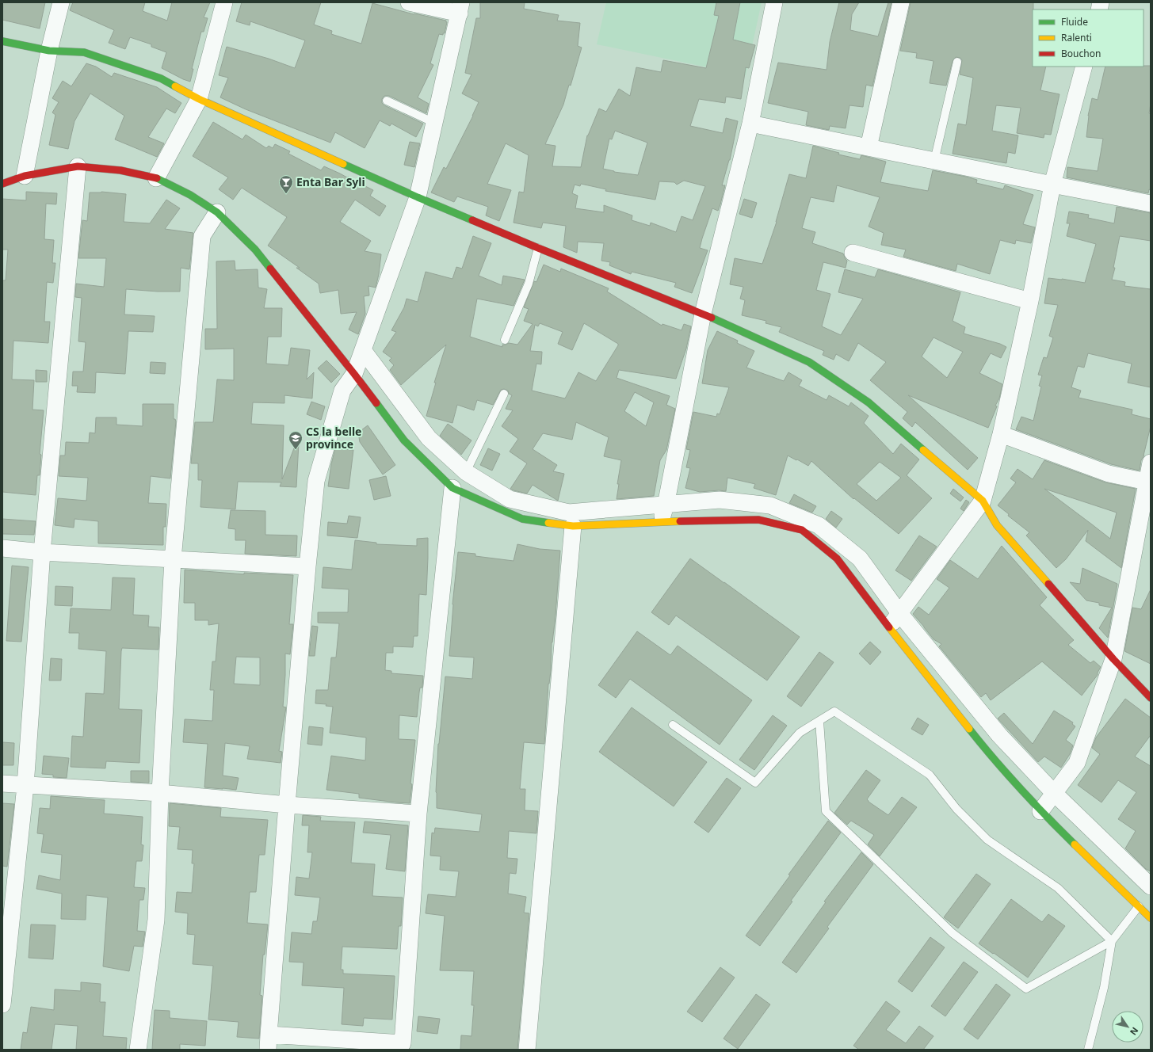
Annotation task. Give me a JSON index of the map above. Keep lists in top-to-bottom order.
{
  "places": {
    "bar": ["Enta Bar Syli"],
    "school or university": ["CS la belle province"]
  },
  "legend": ["Fluide", "Ralenti", "Bouchon"],
  "north": "bottom right"
}
